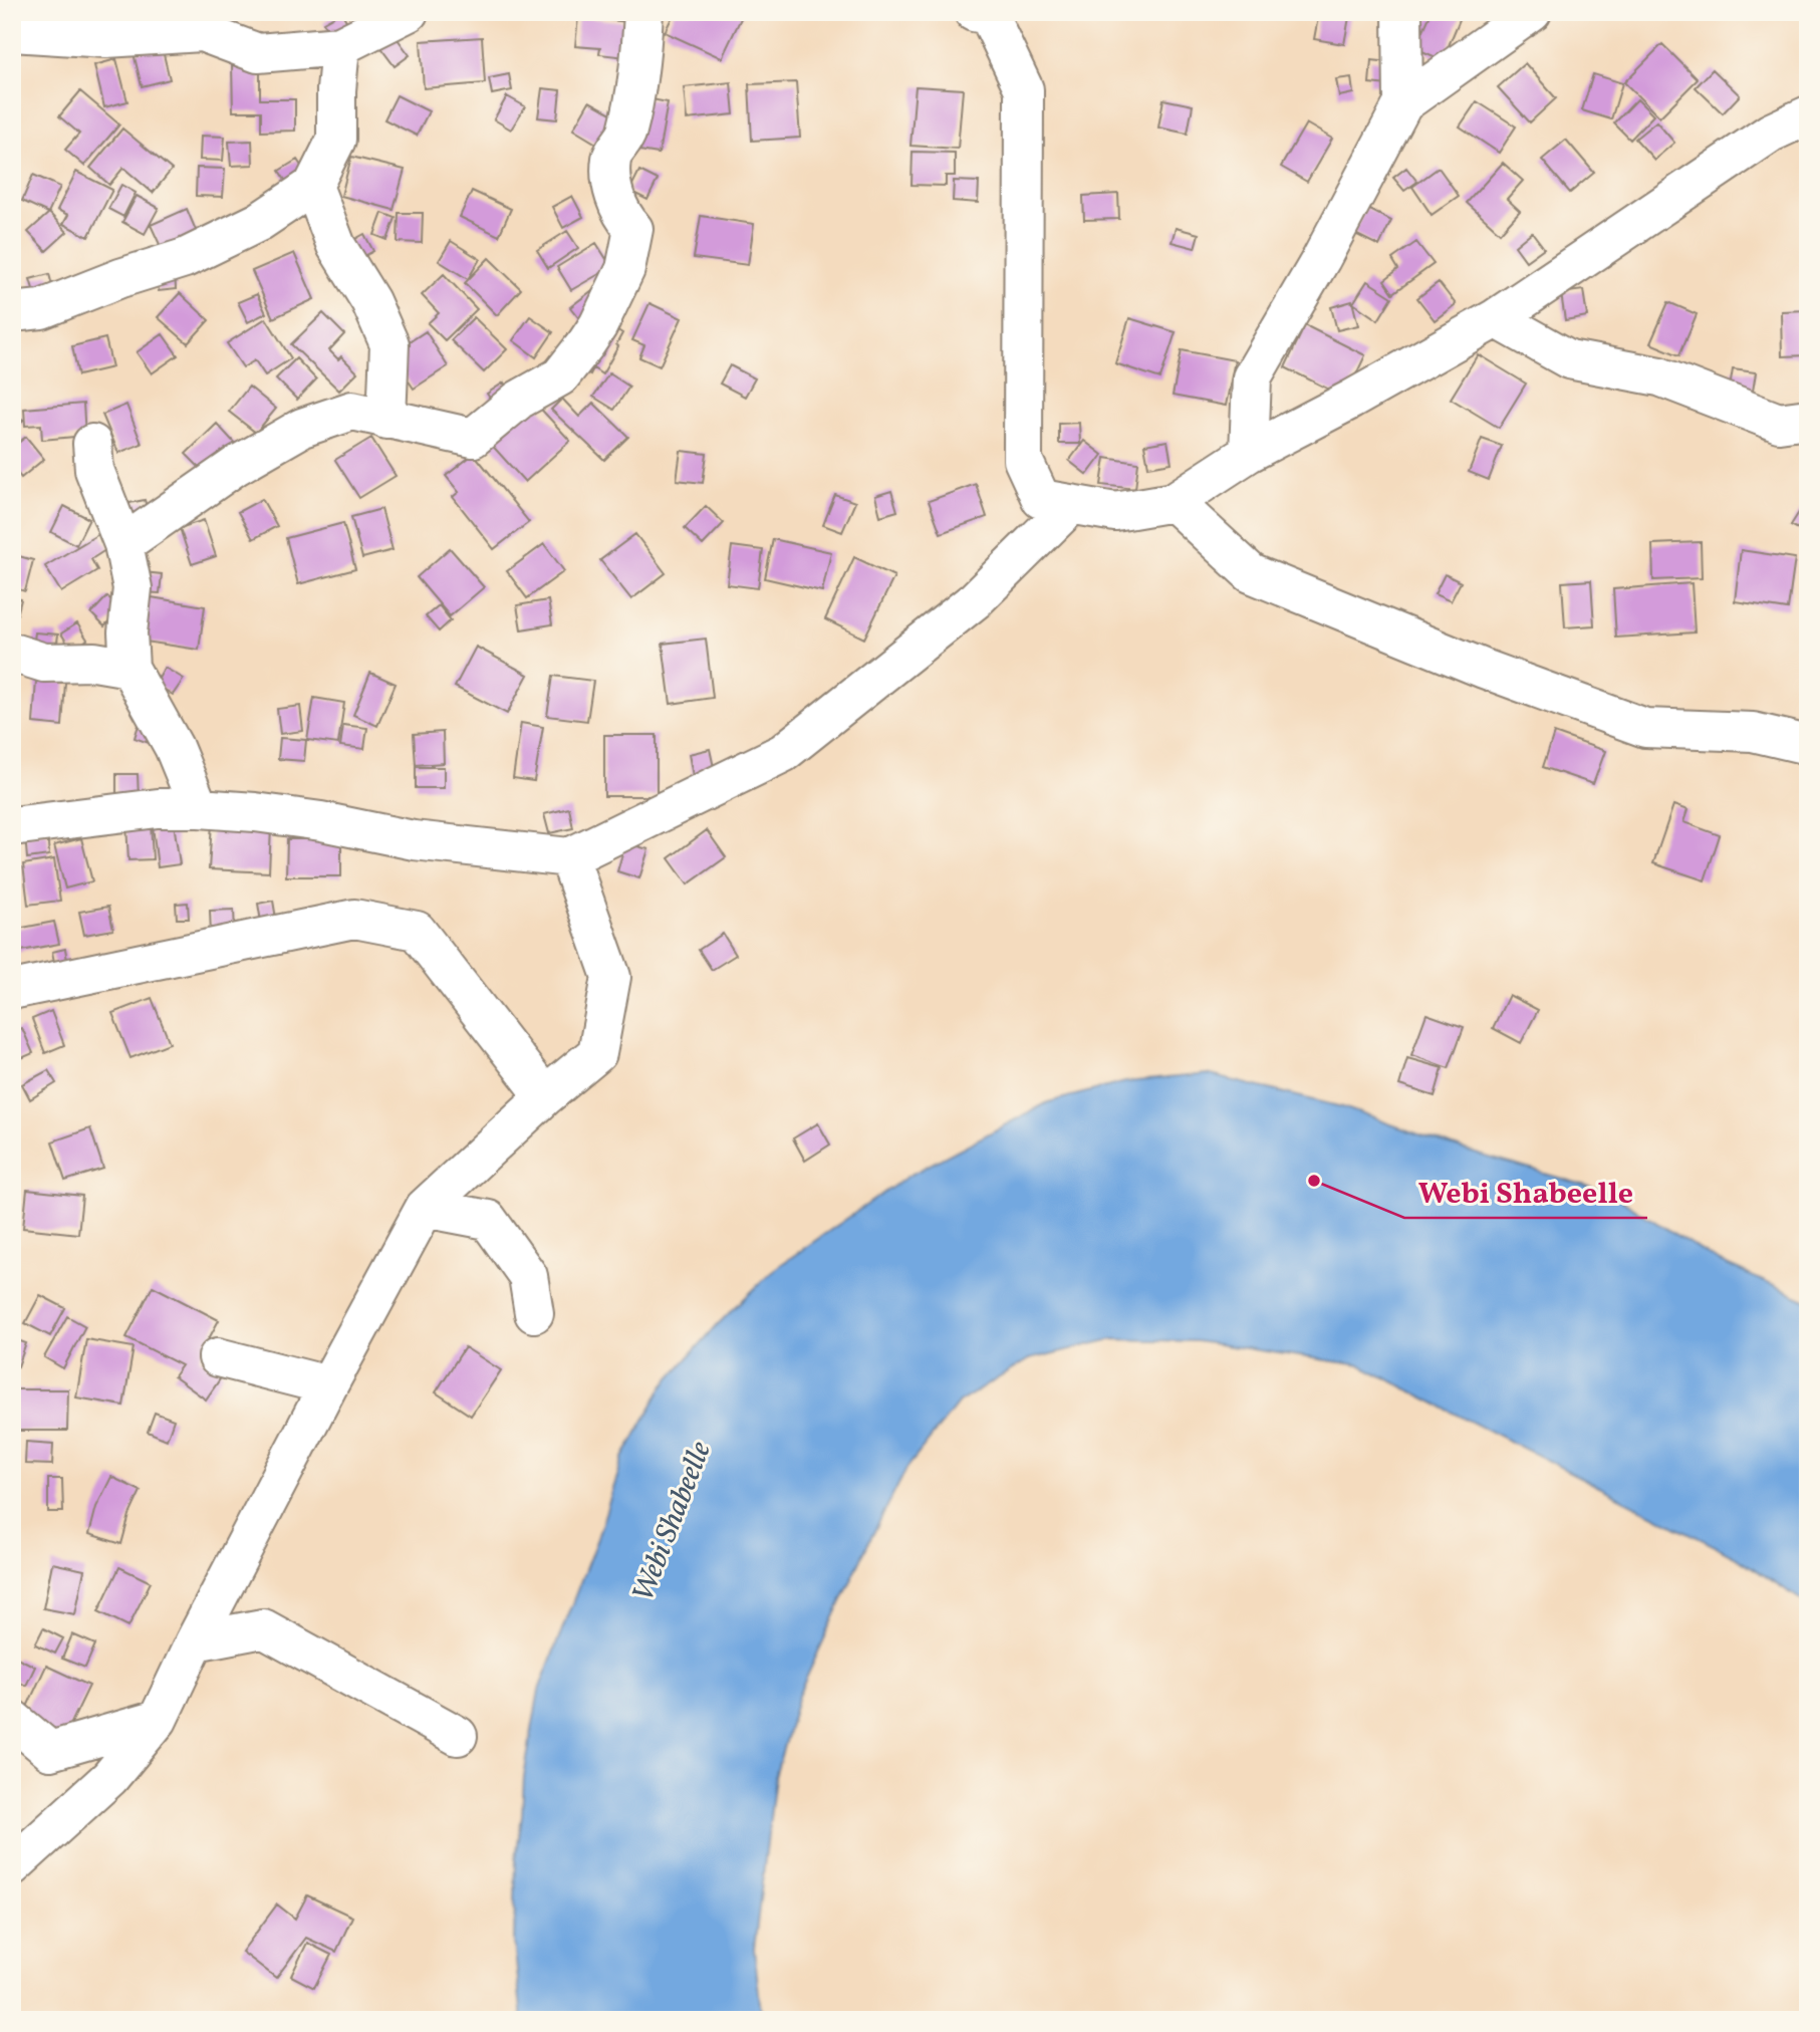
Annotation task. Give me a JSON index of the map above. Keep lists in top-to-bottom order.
{
  "water": ["Webi Shabeelle"],
  "places": ["Webi Shabeelle"]
}
